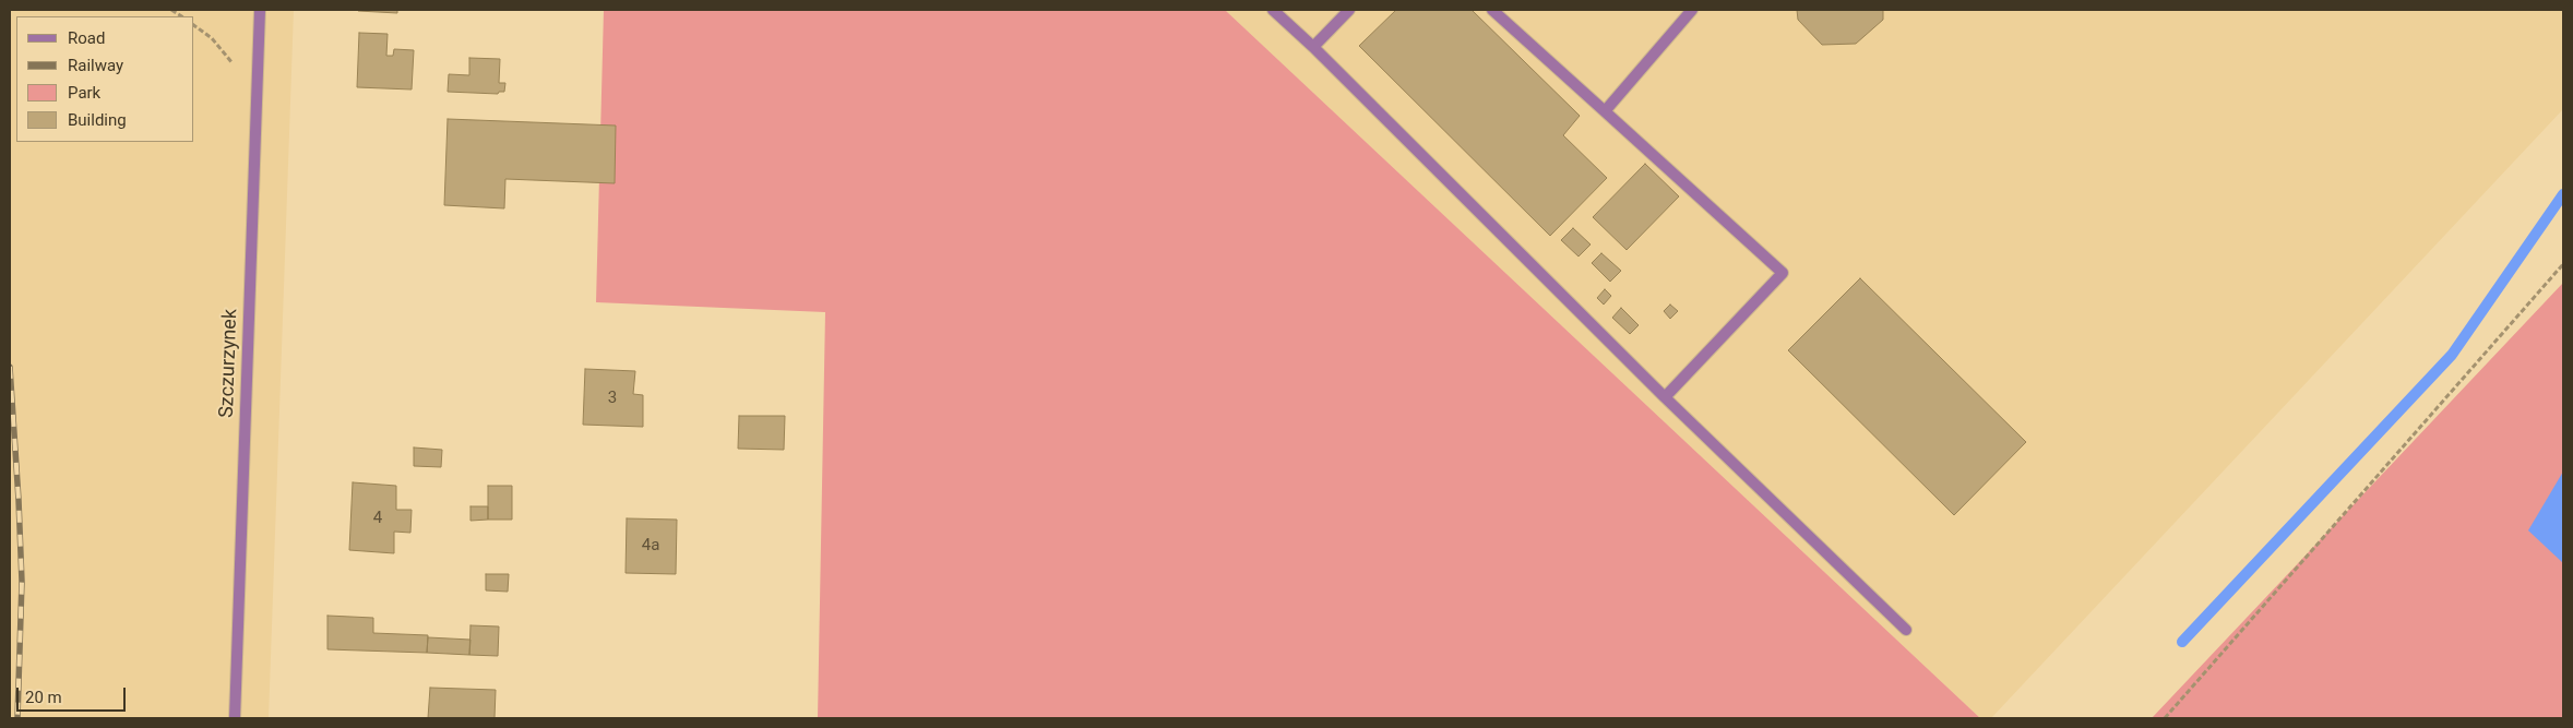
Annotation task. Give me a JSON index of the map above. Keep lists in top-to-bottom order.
{
  "streets": {
    "street": ["Szczurzynek"]
  },
  "house_numbers": ["3", "4", "4a"],
  "legend": [
    "Road",
    "Railway",
    "Park",
    "Building"
  ],
  "scale_bar": "20 m"
}
